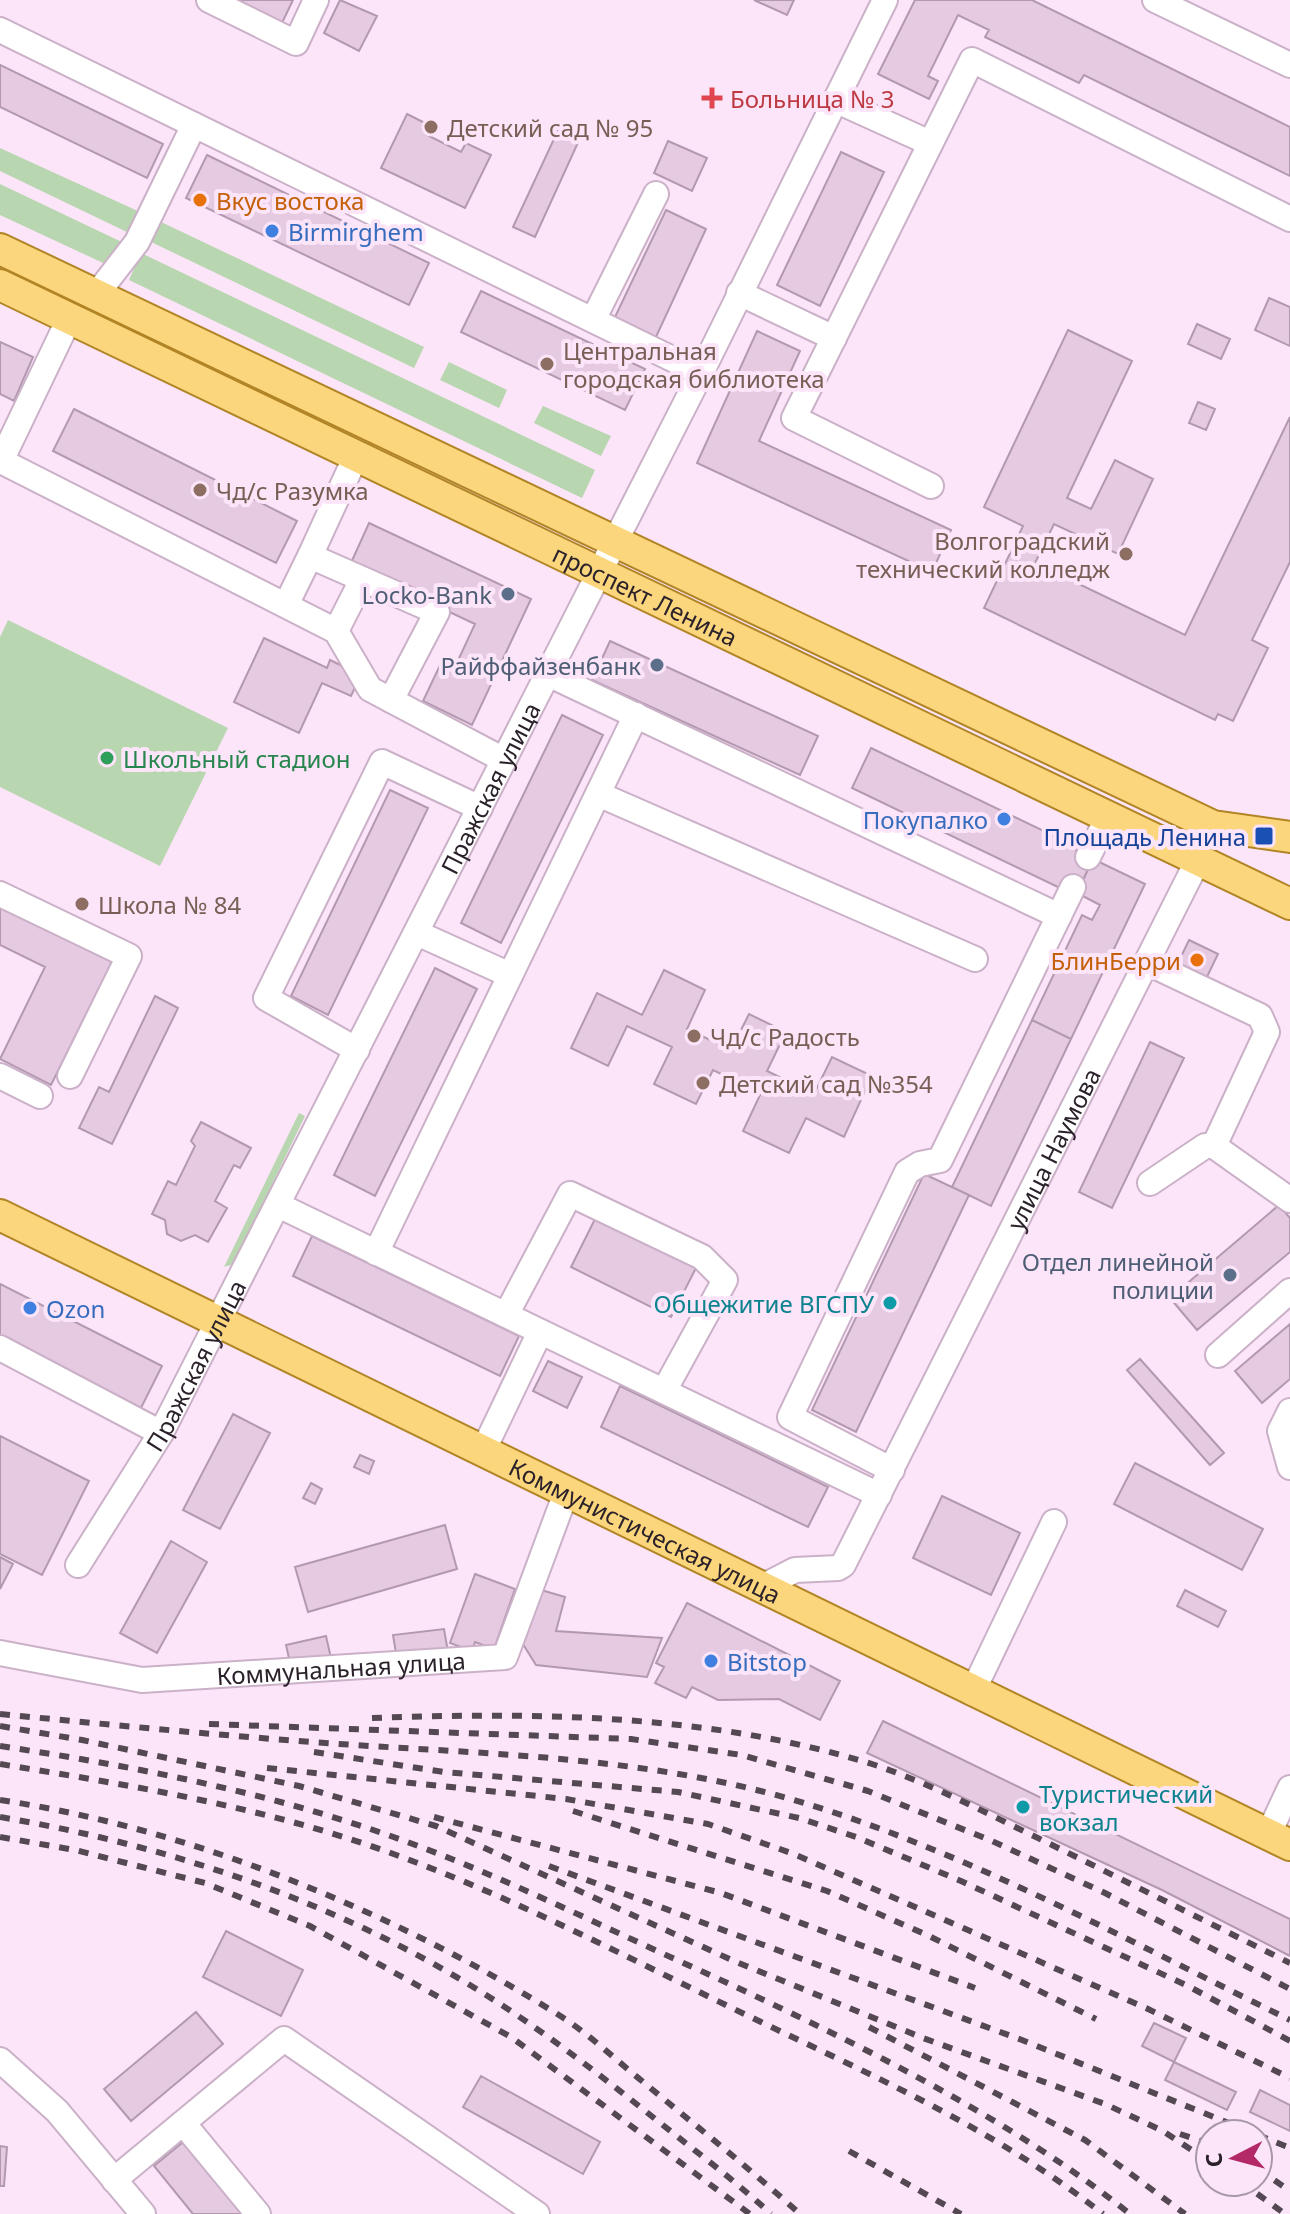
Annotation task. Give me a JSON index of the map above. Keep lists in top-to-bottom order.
{
  "streets": {
    "main road": ["проспект Ленина", "улица Наумова", "Коммунистическая улица"],
    "street": ["Пражская улица", "Коммунальная улица"]
  },
  "crossings": [
    ["проспект Ленина", "Пражская улица"],
    ["проспект Ленина", "улица Наумова"],
    ["Пражская улица", "Коммунистическая улица"],
    ["улица Наумова", "Коммунистическая улица"],
    ["Коммунистическая улица", "Коммунальная улица"]
  ],
  "places": {
    "health": ["Больница № 3"],
    "other": [
      "Детский сад № 95",
      "Вкус востока",
      "Birmirghem",
      "Центральная городская библиотека",
      "Чд/с Разумка",
      "Волгоградский технический колледж",
      "Locko-Bank",
      "Райффайзенбанк",
      "Школьный стадион",
      "Покупалко",
      "Школа № 84",
      "БлинБерри",
      "Чд/с Радость",
      "Детский сад №354",
      "Отдел линейной полиции",
      "Общежитие ВГСПУ",
      "Ozon",
      "Bitstop",
      "Туристический вокзал"
    ],
    "transit": ["Площадь Ленина"]
  },
  "north": "left"
}
